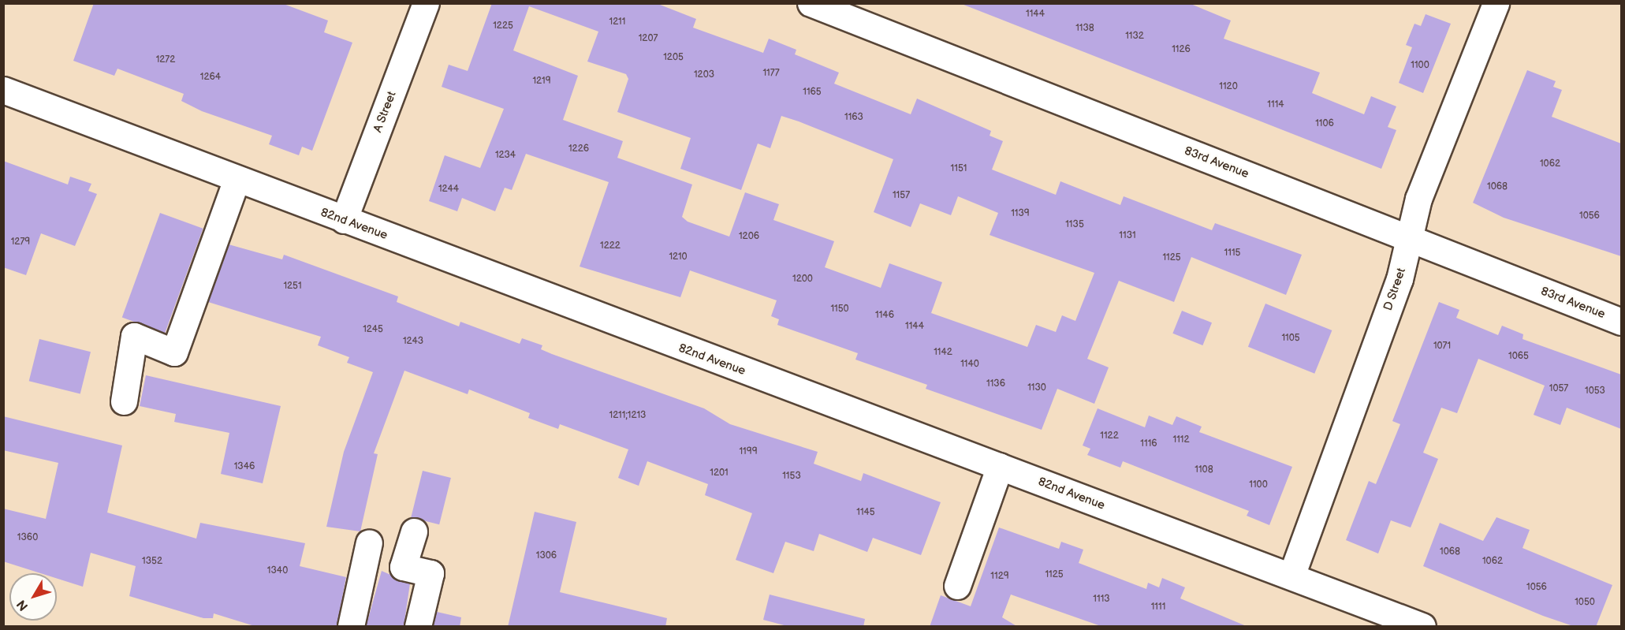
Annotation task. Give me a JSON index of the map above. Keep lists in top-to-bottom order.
{
  "streets": {
    "street": [
      "A Street",
      "83rd Avenue",
      "82nd Avenue",
      "D Street"
    ]
  },
  "crossings": [
    ["A Street", "82nd Avenue"],
    ["83rd Avenue", "D Street"],
    ["82nd Avenue", "D Street"]
  ],
  "house_numbers": [
    "1144",
    "1211",
    "1225",
    "1138",
    "1132",
    "1207",
    "1126",
    "1205",
    "1272",
    "1100",
    "1177",
    "1203",
    "1264",
    "1219",
    "1120",
    "1165",
    "1114",
    "1163",
    "1106",
    "1226",
    "1234",
    "1062",
    "1151",
    "1068",
    "1244",
    "1157",
    "1139",
    "1056",
    "1135",
    "1131",
    "1206",
    "1279",
    "1222",
    "1115",
    "1210",
    "1125",
    "1200",
    "1251",
    "1150",
    "1146",
    "1144",
    "1245",
    "1105",
    "1243",
    "1071",
    "1142",
    "1065",
    "1140",
    "1136",
    "1130",
    "1057",
    "1053",
    "1211;1213",
    "1122",
    "1112",
    "1116",
    "1199",
    "1346",
    "1108",
    "1201",
    "1153",
    "1100",
    "1145",
    "1360",
    "1068",
    "1306",
    "1352",
    "1062",
    "1340",
    "1125",
    "1129",
    "1056",
    "1113",
    "1050",
    "1111"
  ],
  "north": "bottom left"
}
